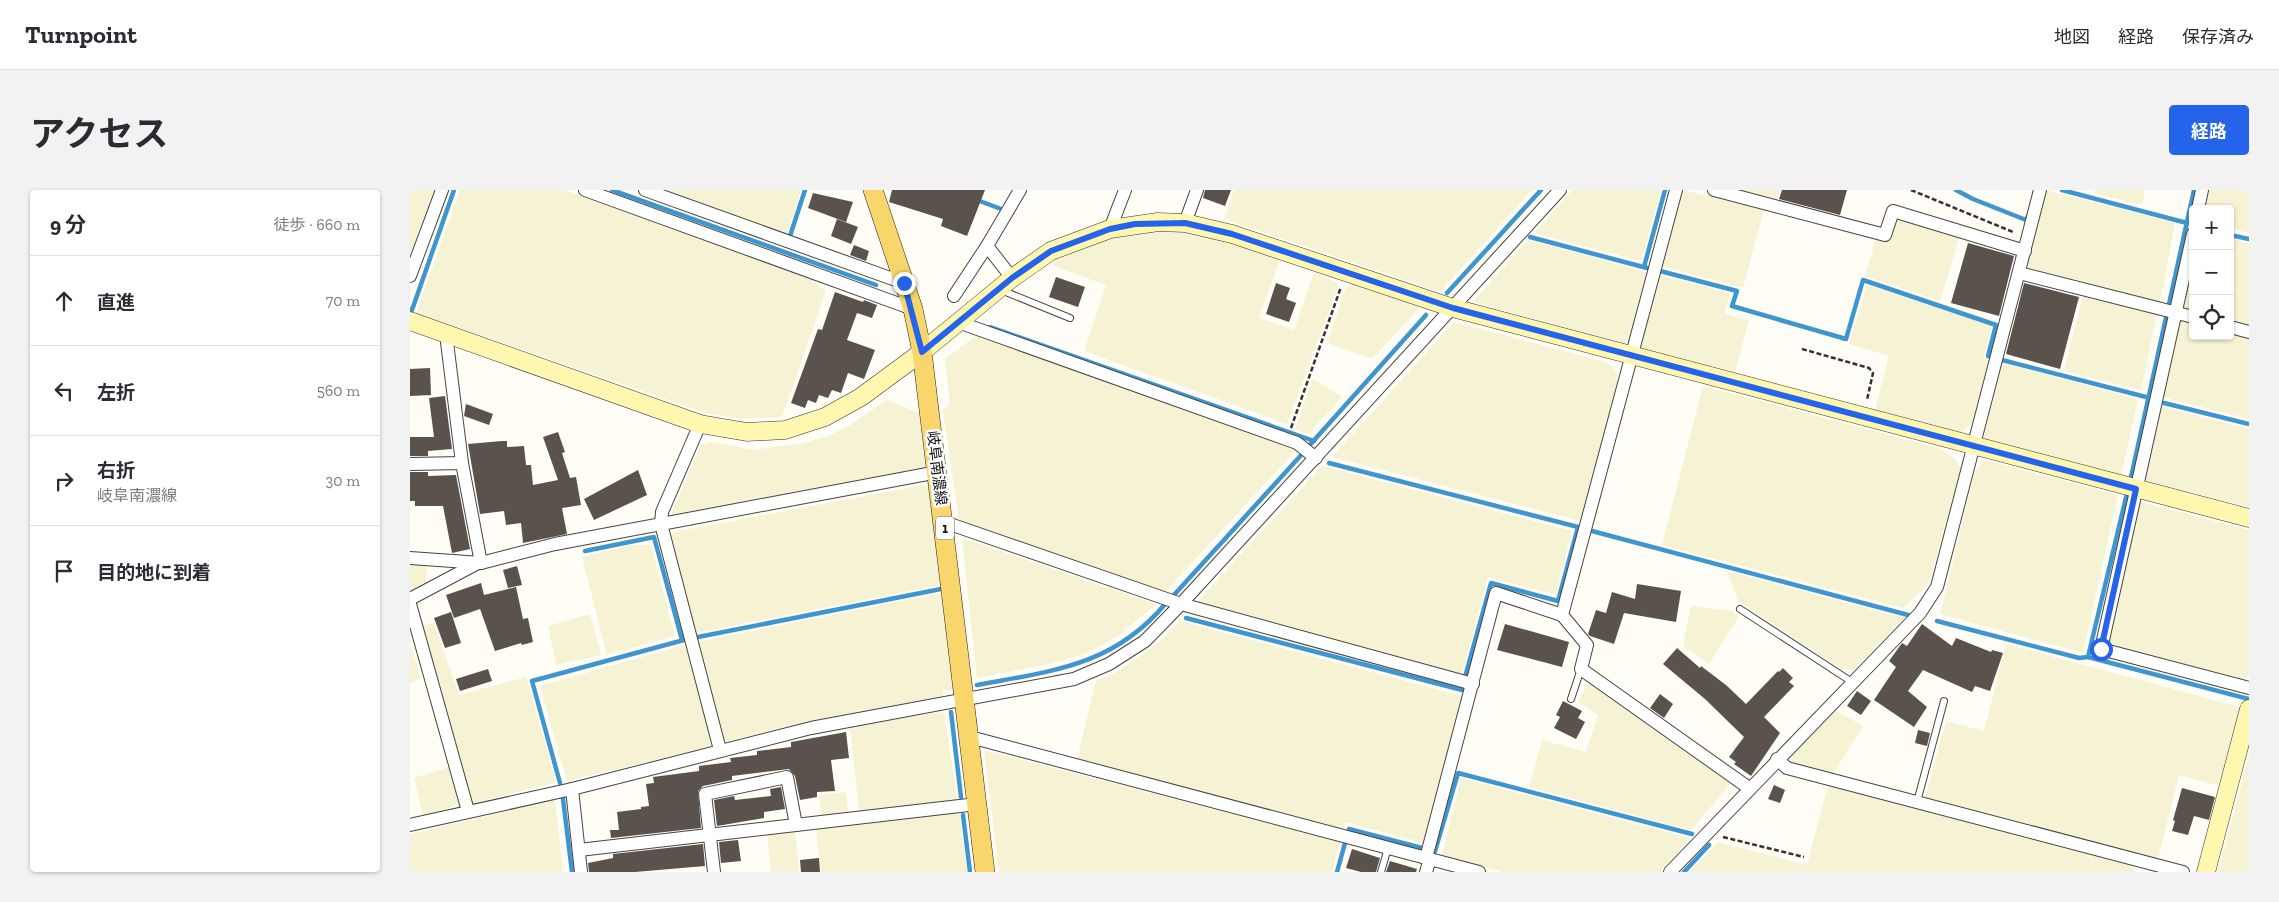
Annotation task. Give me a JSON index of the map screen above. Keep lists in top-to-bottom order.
{
  "streets": {
    "main road": ["岐阜南濃線", "1"]
  },
  "page": {
    "header": "Turnpoint",
    "nav": ["地図", "経路", "保存済み"],
    "title": "アクセス",
    "buttons": "経路",
    "heading": ["9 分", "徒歩 · 660 m"],
    "map_buttons": ["+", "−"],
    "list": [
      ["直進", "70 m"],
      ["左折", "560 m"],
      ["右折", "岐阜南濃線", "30 m"],
      "目的地に到着"
    ]
  }
}
